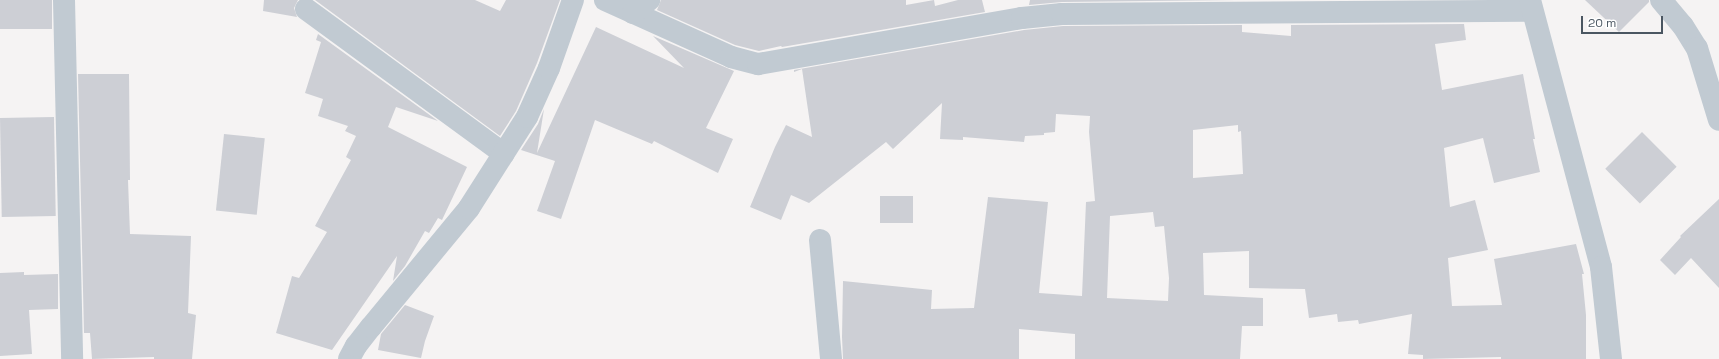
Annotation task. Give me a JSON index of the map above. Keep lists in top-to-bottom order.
{
  "scale_bar": "20 m"
}
